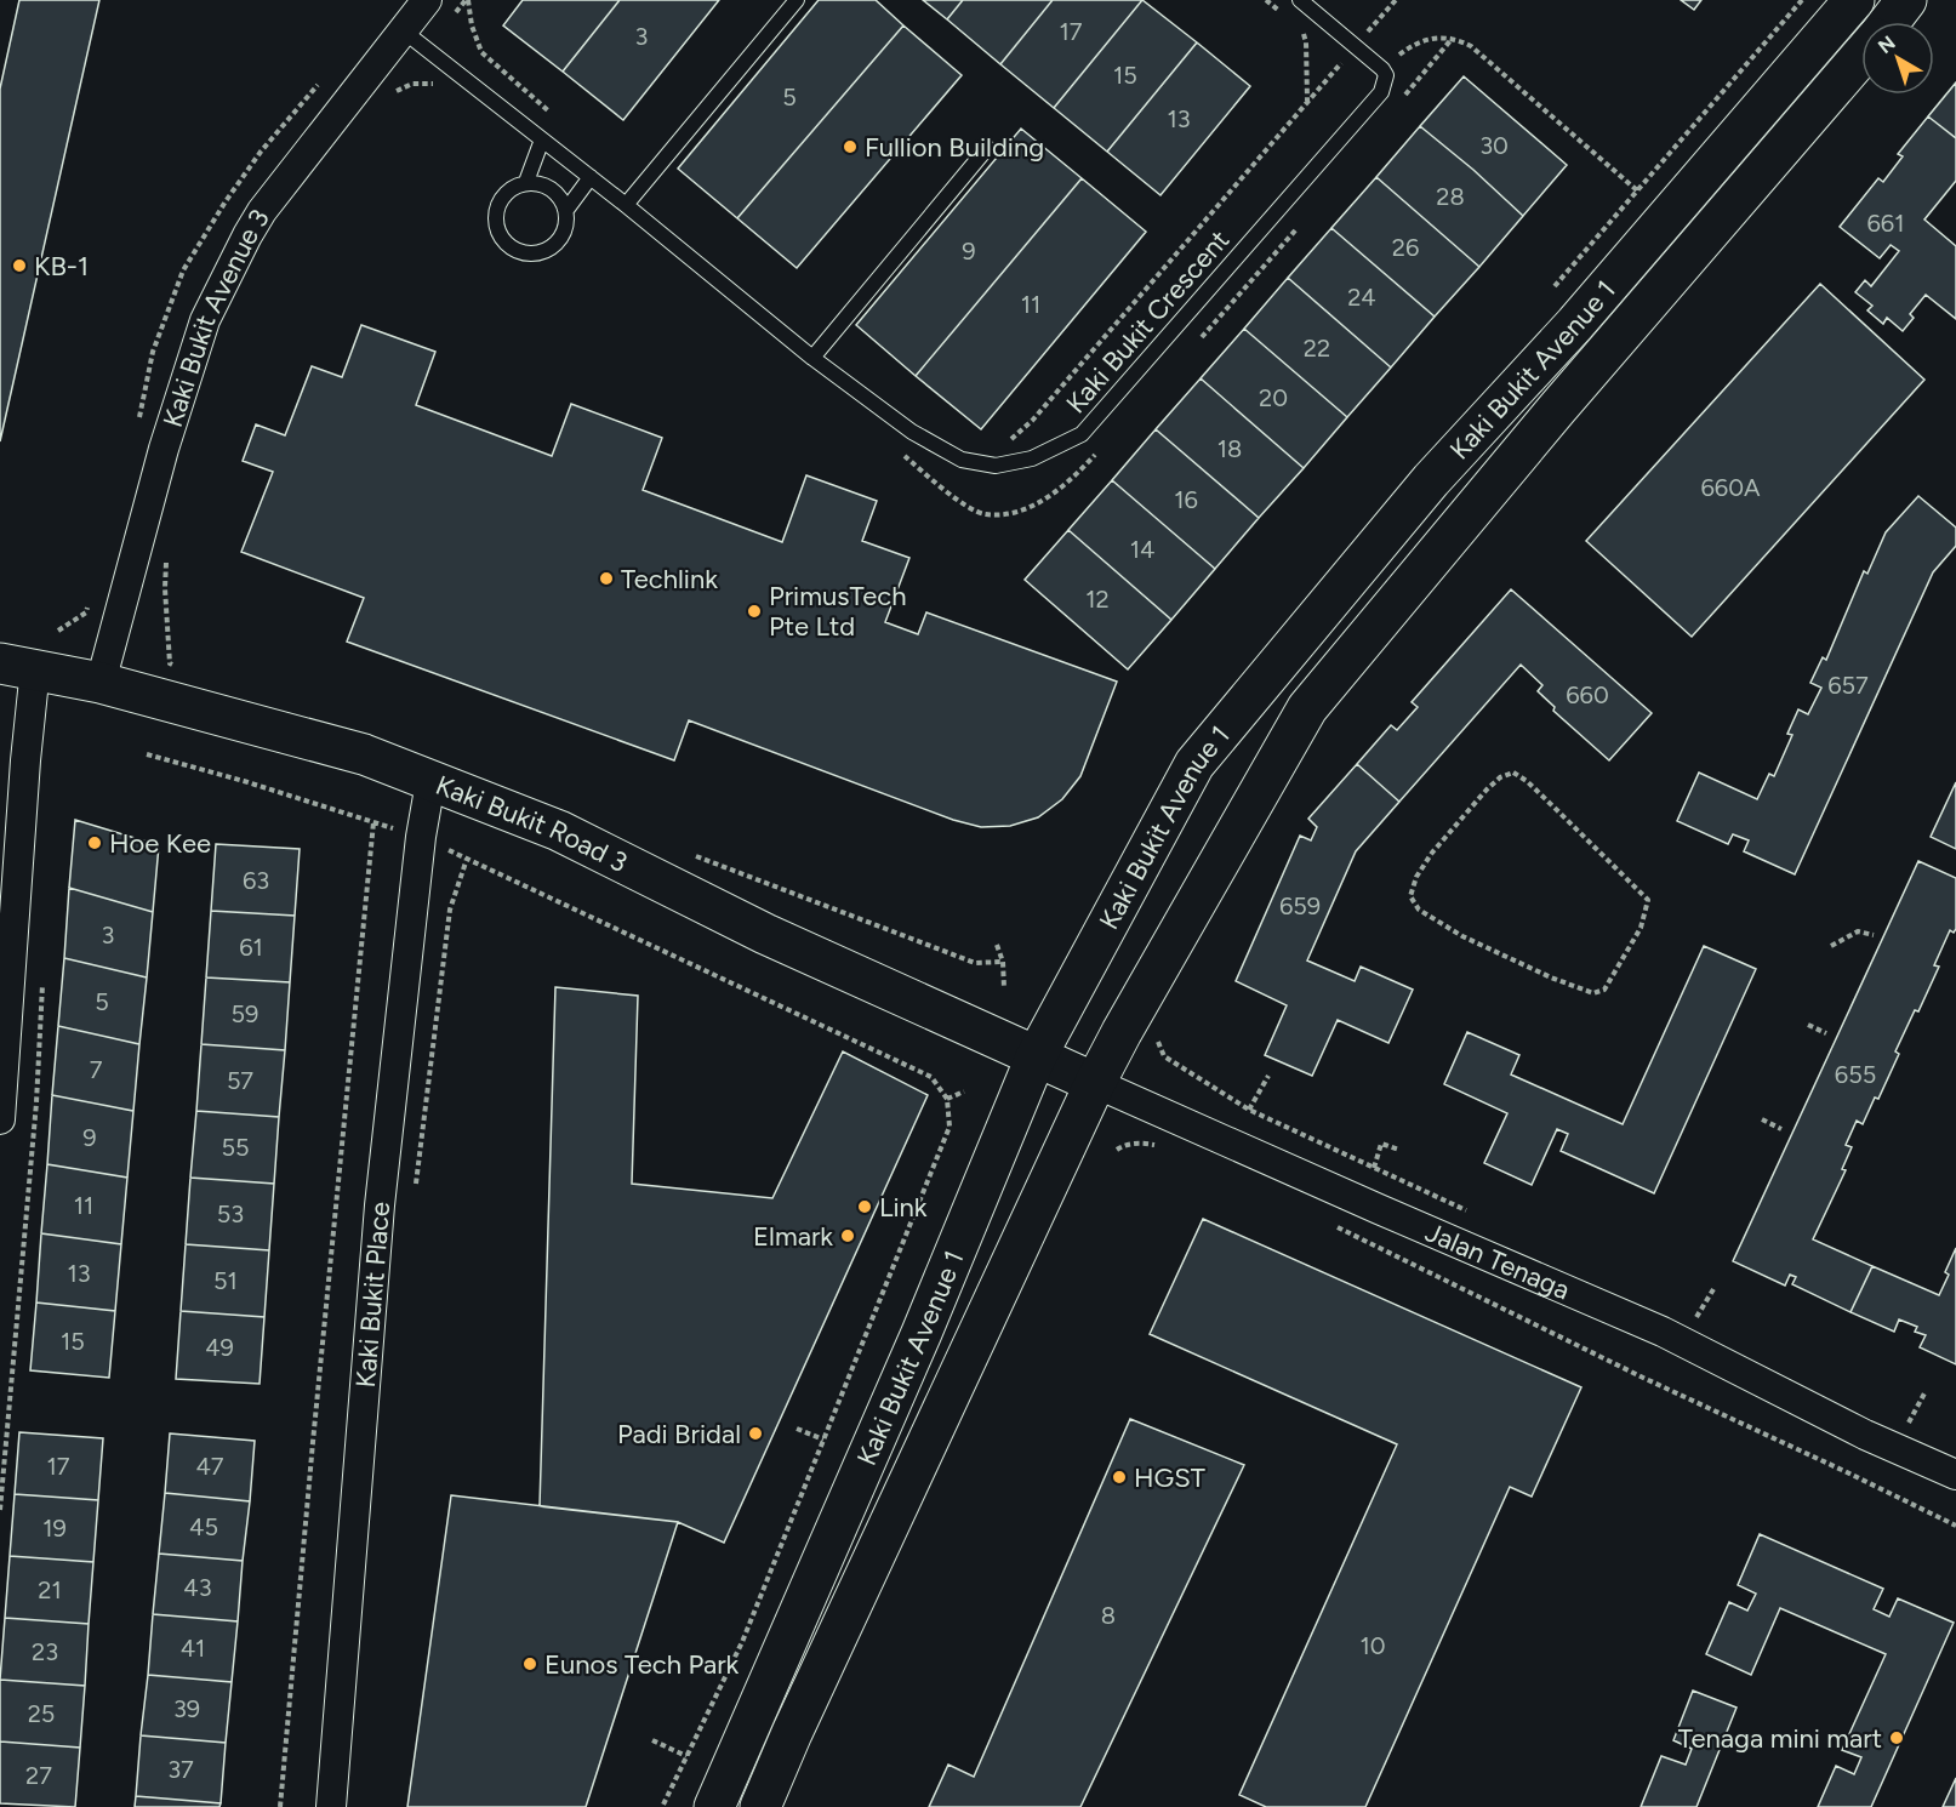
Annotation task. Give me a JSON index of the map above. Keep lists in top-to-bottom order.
{
  "streets": {
    "main road": ["Kaki Bukit Avenue 1", "Kaki Bukit Road 3", "Jalan Tenaga"],
    "street": ["Kaki Bukit Avenue 3", "Kaki Bukit Place"],
    "lane": ["Kaki Bukit Crescent"]
  },
  "crossings": [
    ["Kaki Bukit Avenue 3", "Kaki Bukit Road 3"],
    ["Kaki Bukit Avenue 1", "Kaki Bukit Road 3"],
    ["Kaki Bukit Avenue 1", "Jalan Tenaga"],
    ["Kaki Bukit Road 3", "Jalan Tenaga"],
    ["Kaki Bukit Road 3", "Kaki Bukit Place"]
  ],
  "places": [
    "Fullion Building",
    "KB-1",
    "Techlink",
    "PrimusTech Pte Ltd",
    "Hoe Kee",
    "Link",
    "Elmark",
    "Padi Bridal",
    "HGST",
    "Eunos Tech Park",
    "Tenaga mini mart"
  ],
  "house_numbers": [
    "17",
    "3",
    "15",
    "5",
    "13",
    "30",
    "28",
    "661",
    "26",
    "9",
    "24",
    "11",
    "22",
    "20",
    "18",
    "660A",
    "16",
    "14",
    "12",
    "657",
    "660",
    "63",
    "659",
    "3",
    "61",
    "5",
    "59",
    "7",
    "655",
    "57",
    "9",
    "55",
    "11",
    "53",
    "13",
    "51",
    "15",
    "49",
    "17",
    "47",
    "45",
    "19",
    "43",
    "21",
    "8",
    "10",
    "41",
    "23",
    "39",
    "25",
    "37",
    "27"
  ],
  "north": "top left"
}
